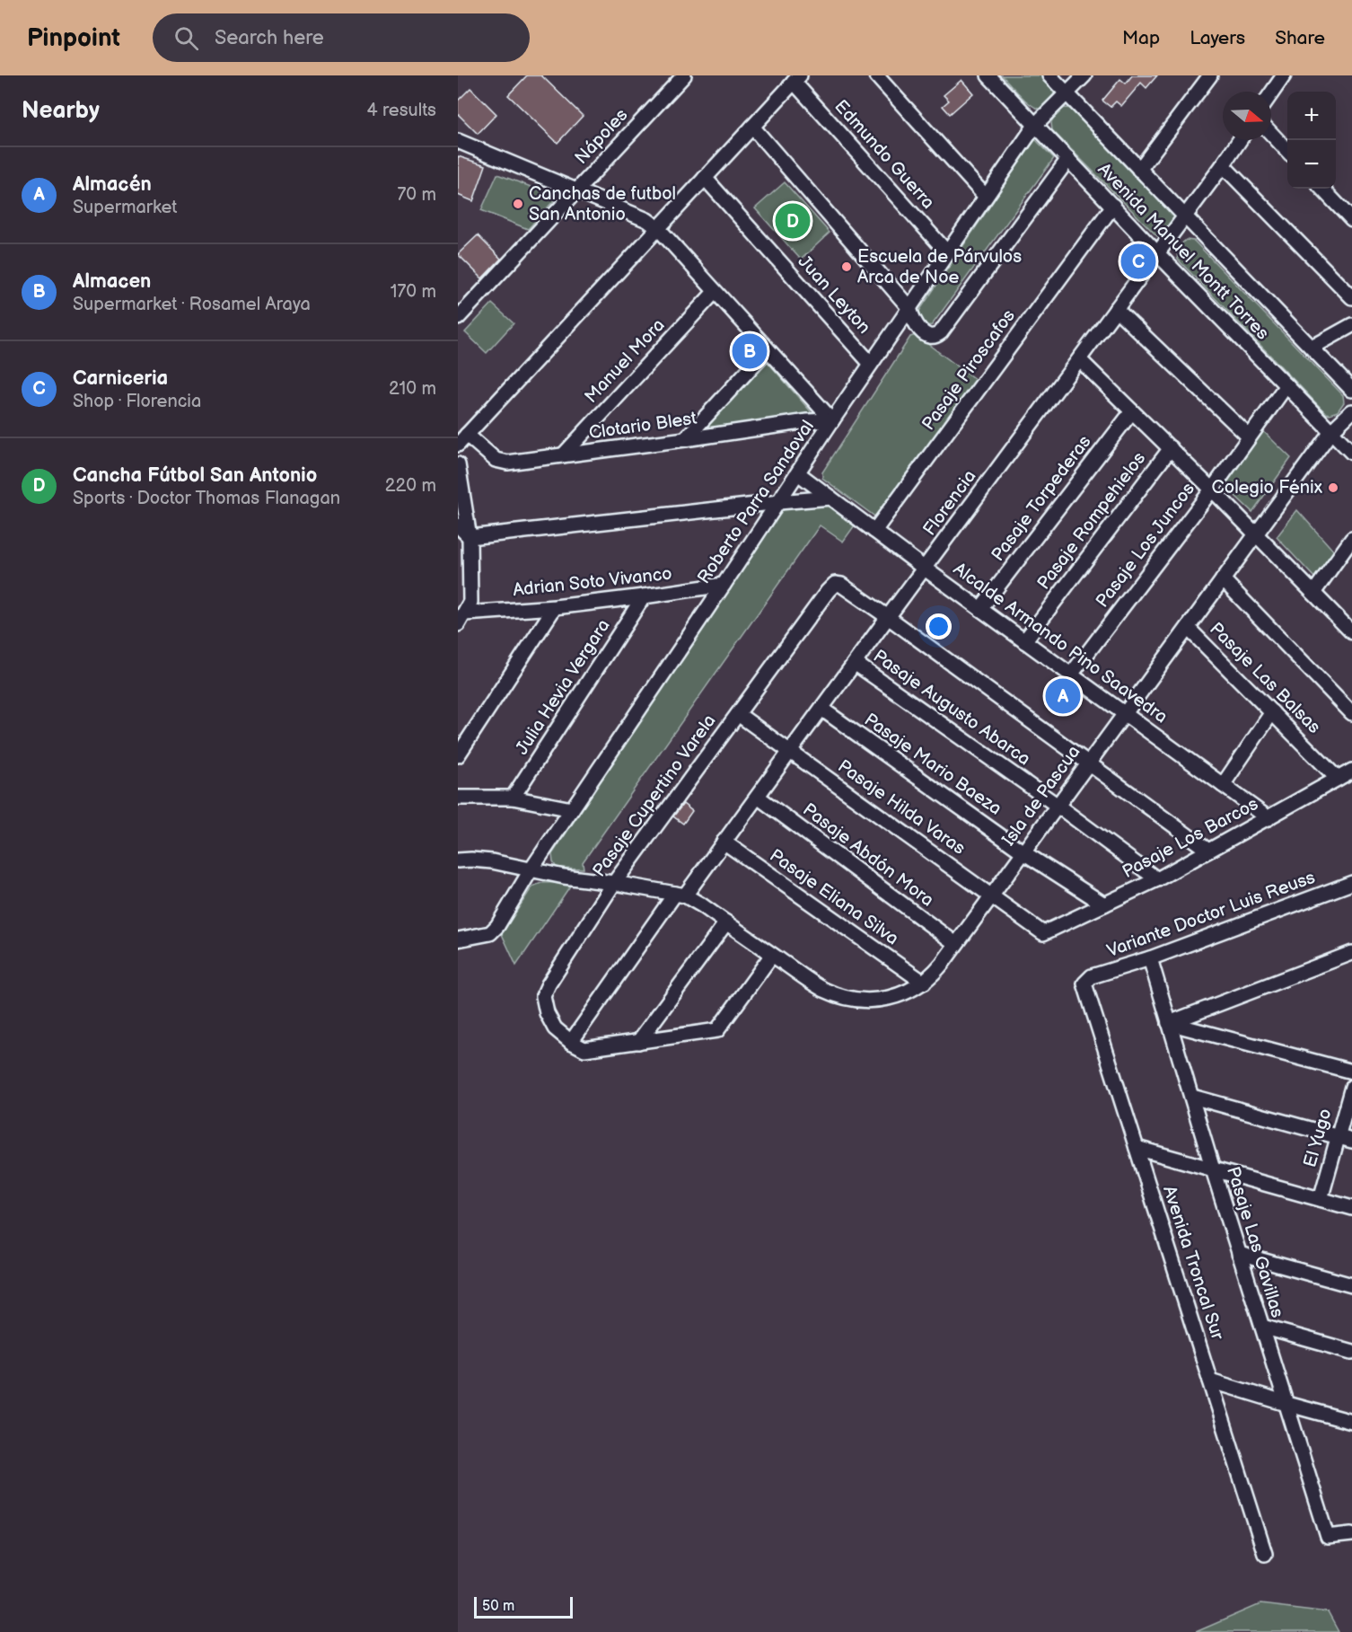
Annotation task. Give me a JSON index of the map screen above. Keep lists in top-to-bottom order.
{
  "streets": {
    "street": [
      "Nápoles",
      "Edmundo Guerra",
      "Avenida Manuel Montt Torres",
      "Juan Leyton",
      "Manuel Mora",
      "Pasaje Piroscafos",
      "Clotario Blest",
      "Pasaje Torpederas",
      "Roberto Parra Sandoval",
      "Florencia",
      "Pasaje Rompehielos",
      "Pasaje Los Juncos",
      "Adrian Soto Vivanco",
      "Alcalde Armando Pino Saavedra",
      "Pasaje Las Balsas",
      "Julia Hevia Vergara",
      "Pasaje Augusto Abarca",
      "Pasaje Mario Baeza",
      "Pasaje Cupertino Varela",
      "Isla de Pascua",
      "Pasaje Hilda Varas",
      "Pasaje Los Barcos",
      "Pasaje Abdón Mora",
      "Pasaje Eliana Silva",
      "Variante Doctor Luis Reuss",
      "El Yugo",
      "Pasaje Las Gavillas",
      "Avenida Troncal Sur"
    ]
  },
  "crossings": [
    ["Edmundo Guerra", "Roberto Parra Sandoval"],
    ["Avenida Manuel Montt Torres", "Pasaje Piroscafos"],
    ["Avenida Manuel Montt Torres", "Roberto Parra Sandoval"],
    ["Avenida Manuel Montt Torres", "Florencia"],
    ["Avenida Manuel Montt Torres", "Pasaje Los Juncos"],
    ["Avenida Manuel Montt Torres", "Isla de Pascua"],
    ["Juan Leyton", "Roberto Parra Sandoval"],
    ["Manuel Mora", "Clotario Blest"],
    ["Pasaje Piroscafos", "Alcalde Armando Pino Saavedra"],
    ["Clotario Blest", "Roberto Parra Sandoval"],
    ["Pasaje Torpederas", "Alcalde Armando Pino Saavedra"],
    ["Roberto Parra Sandoval", "Adrian Soto Vivanco"],
    ["Roberto Parra Sandoval", "Alcalde Armando Pino Saavedra"],
    ["Florencia", "Alcalde Armando Pino Saavedra"],
    ["Florencia", "Pasaje Augusto Abarca"],
    ["Florencia", "Pasaje Mario Baeza"],
    ["Florencia", "Pasaje Cupertino Varela"],
    ["Florencia", "Isla de Pascua"],
    ["Florencia", "Pasaje Hilda Varas"],
    ["Florencia", "Pasaje Abdón Mora"],
    ["Florencia", "Pasaje Eliana Silva"],
    ["Pasaje Rompehielos", "Alcalde Armando Pino Saavedra"],
    ["Pasaje Los Juncos", "Alcalde Armando Pino Saavedra"],
    ["Adrian Soto Vivanco", "Julia Hevia Vergara"],
    ["Alcalde Armando Pino Saavedra", "Isla de Pascua"],
    ["Alcalde Armando Pino Saavedra", "Pasaje Los Barcos"],
    ["Pasaje Las Balsas", "Isla de Pascua"],
    ["Pasaje Las Balsas", "Pasaje Los Barcos"],
    ["Pasaje Augusto Abarca", "Isla de Pascua"],
    ["Pasaje Augusto Abarca", "Pasaje Los Barcos"],
    ["Pasaje Mario Baeza", "Isla de Pascua"],
    ["Pasaje Mario Baeza", "Pasaje Los Barcos"],
    ["Pasaje Cupertino Varela", "Pasaje Hilda Varas"],
    ["Isla de Pascua", "Pasaje Hilda Varas"],
    ["Isla de Pascua", "Pasaje Abdón Mora"],
    ["Isla de Pascua", "Pasaje Eliana Silva"],
    ["Pasaje Hilda Varas", "Pasaje Los Barcos"],
    ["Variante Doctor Luis Reuss", "Pasaje Las Gavillas"],
    ["Variante Doctor Luis Reuss", "Avenida Troncal Sur"]
  ],
  "places": ["Canchas de futbol San Antonio", "Escuela de Párvulos Arca de Noe", "Colegio Fénix"],
  "scale_bar": "50 m",
  "north": "right",
  "page": {
    "header": "Pinpoint",
    "search": "Search here",
    "nav": ["Map", "Layers", "Share"],
    "heading": ["Nearby", "4 results"],
    "map_buttons": ["+", "−"],
    "list": [
      {
        "mark": "A",
        "name": "Almacén",
        "note": "Supermarket",
        "value": "70 m"
      },
      {
        "mark": "B",
        "name": "Almacen",
        "note": "Supermarket · Rosamel Araya",
        "value": "170 m"
      },
      {
        "mark": "C",
        "name": "Carniceria",
        "note": "Shop · Florencia",
        "value": "210 m"
      },
      {
        "mark": "D",
        "name": "Cancha Fútbol San Antonio",
        "note": "Sports · Doctor Thomas Flanagan",
        "value": "220 m"
      }
    ],
    "pins": [
      "D",
      "C",
      "B",
      "A"
    ],
    "scale": "50 m"
  }
}
